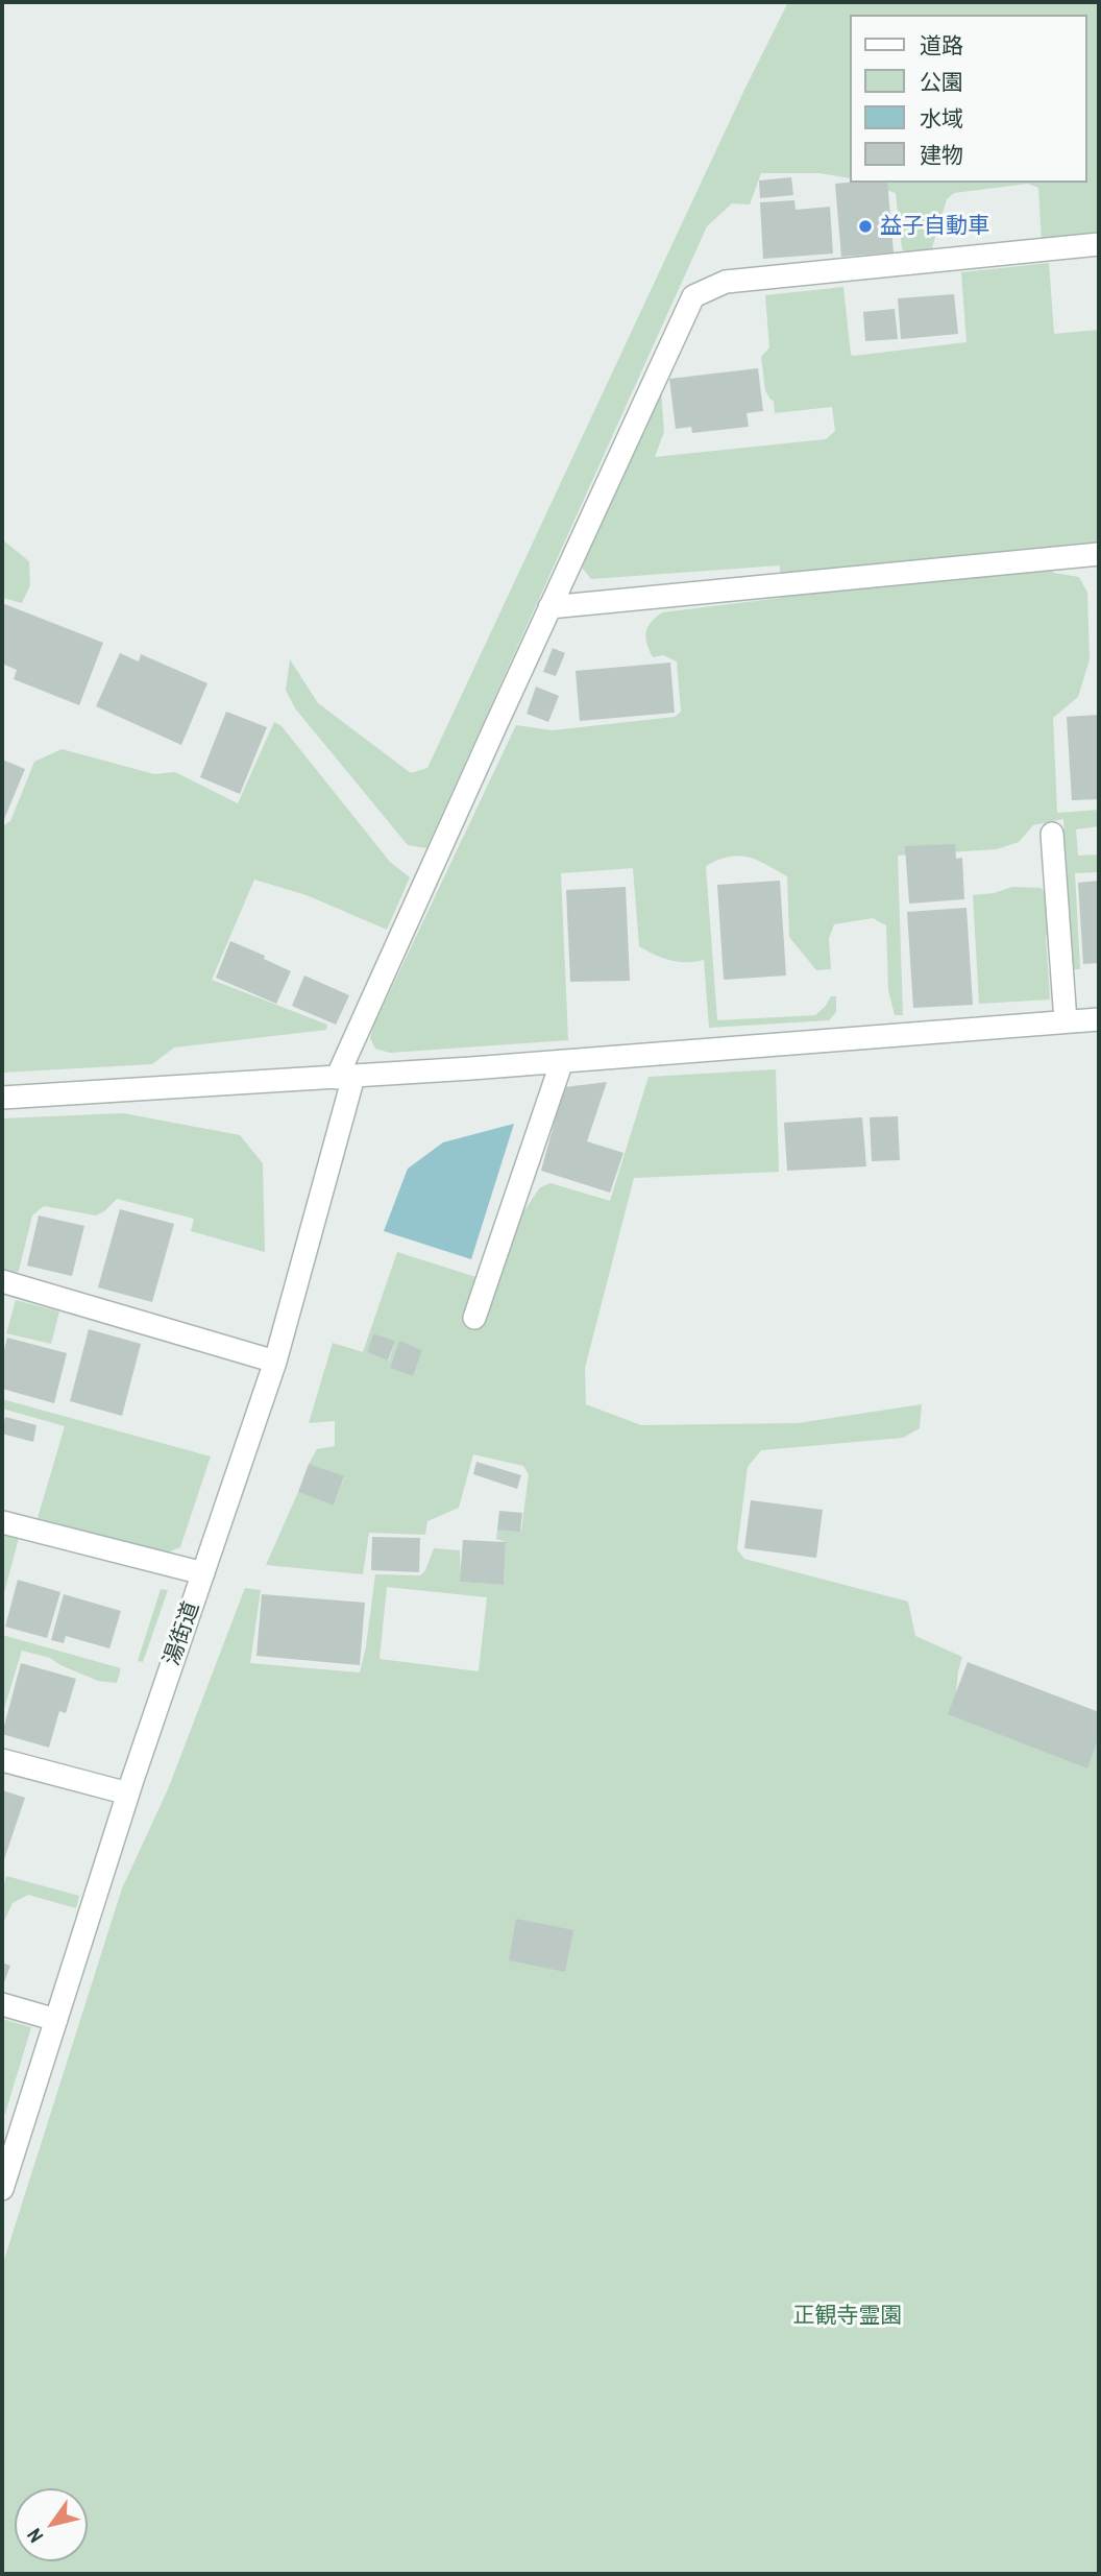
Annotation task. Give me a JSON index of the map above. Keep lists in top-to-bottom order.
{
  "streets": {
    "street": ["湯街道"]
  },
  "parks": ["正観寺霊園"],
  "places": ["益子自動車"],
  "legend": [
    "道路",
    "公園",
    "水域",
    "建物"
  ],
  "north": "bottom left"
}
